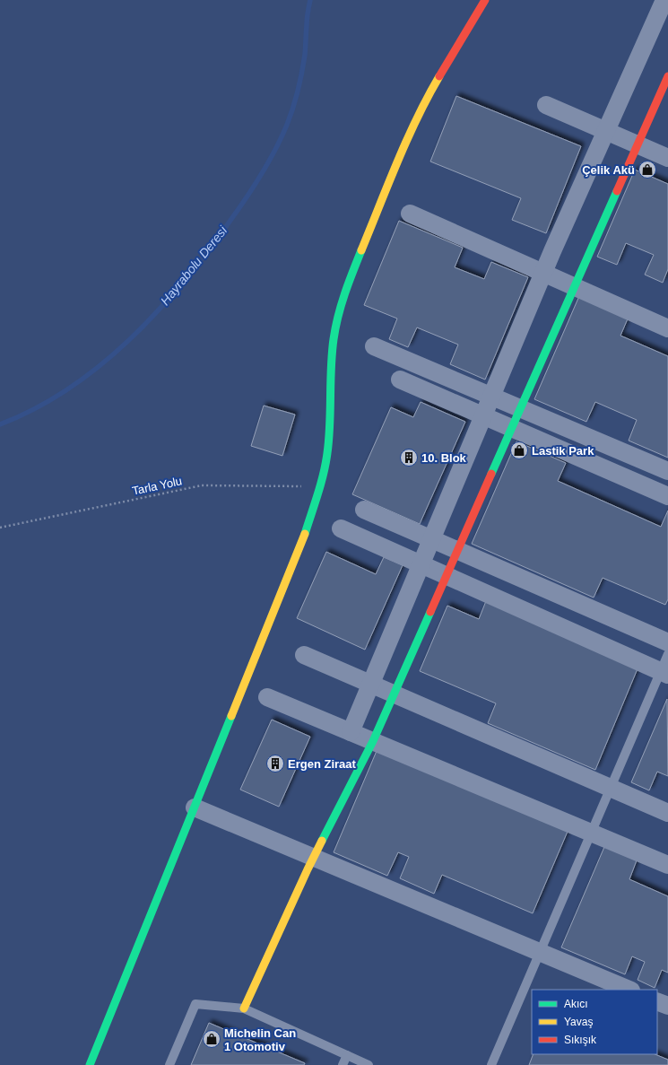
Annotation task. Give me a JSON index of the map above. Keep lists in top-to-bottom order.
{
  "streets": {
    "path": ["Tarla Yolu"]
  },
  "water": ["Hayrabolu Deresi"],
  "places": {
    "shop": ["Çelik Akü", "Lastik Park", "Michelin Can 1 Otomotiv"],
    "building": ["10. Blok", "Ergen Ziraat"]
  },
  "legend": ["Akıcı", "Yavaş", "Sıkışık"]
}
